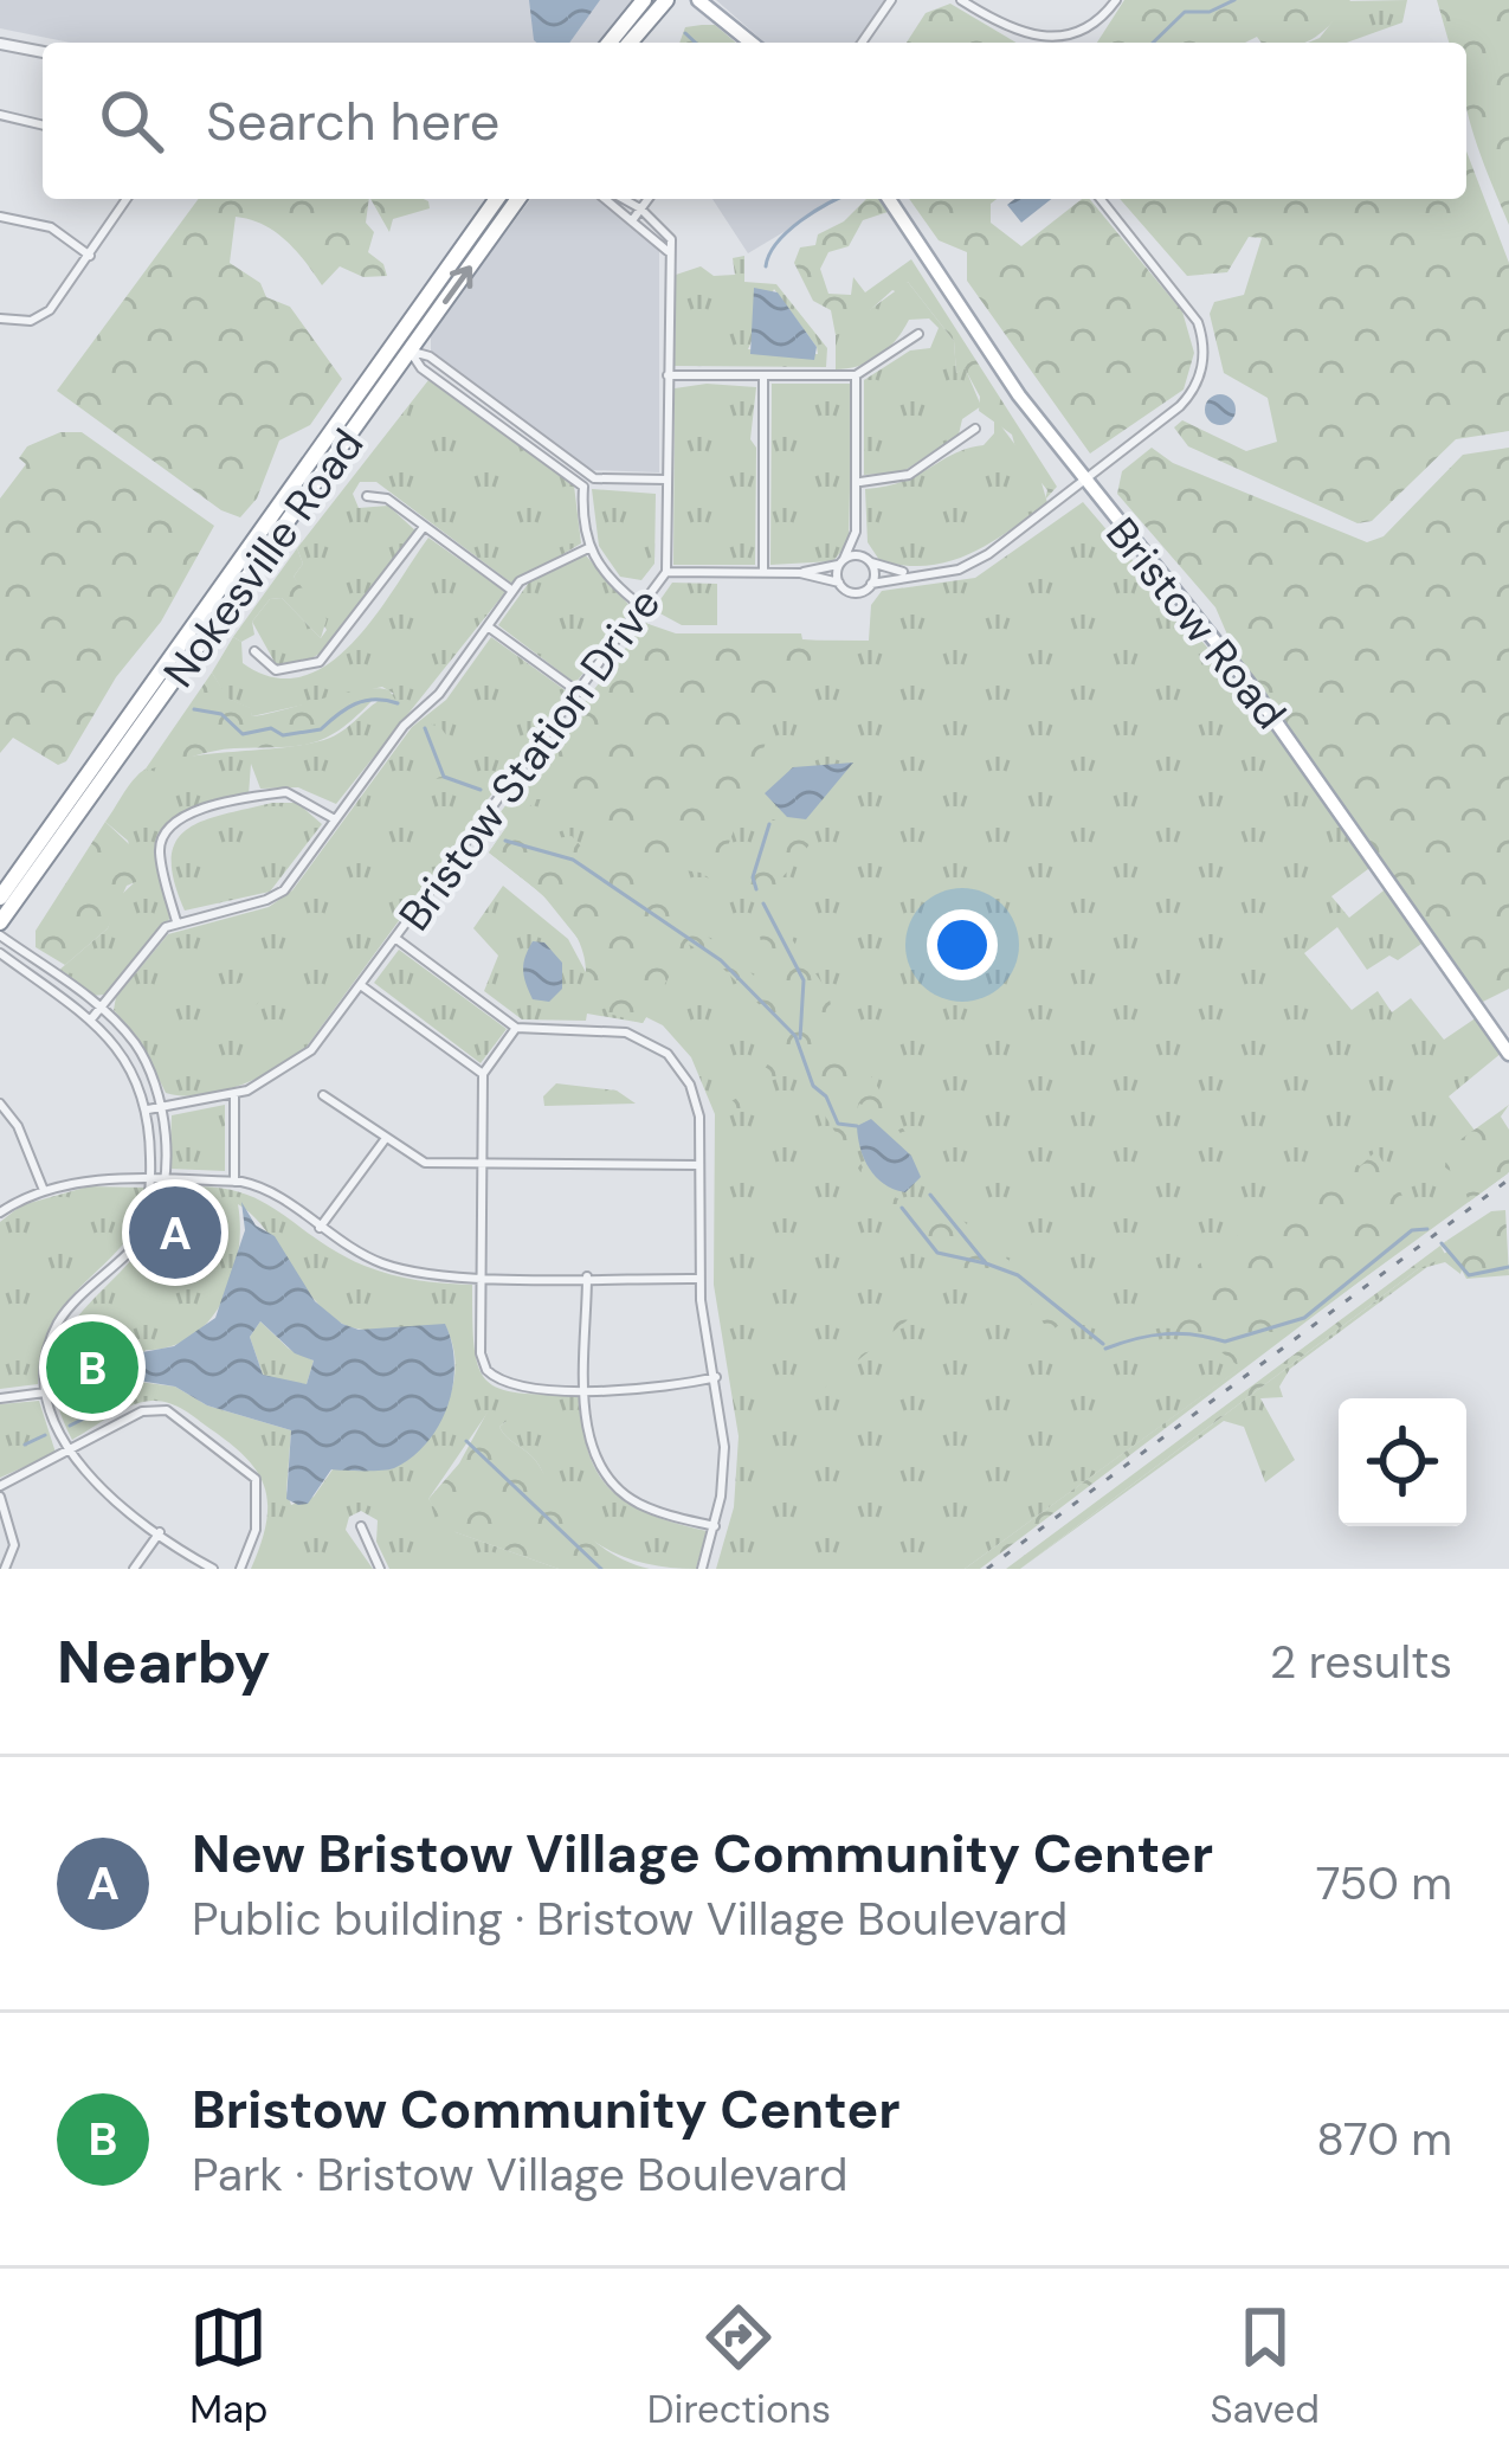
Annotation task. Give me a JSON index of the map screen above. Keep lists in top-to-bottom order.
{
  "streets": {
    "highway": ["Nokesville Road"],
    "main road": ["Bristow Road"],
    "street": ["Bristow Station Drive"]
  },
  "page": {
    "search": "Search here",
    "pins": ["A", "B"],
    "heading": ["Nearby", "2 results"],
    "list": [
      {
        "mark": "A",
        "name": "New Bristow Village Community Center",
        "note": "Public building · Bristow Village Boulevard",
        "value": "750 m"
      },
      {
        "mark": "B",
        "name": "Bristow Community Center",
        "note": "Park · Bristow Village Boulevard",
        "value": "870 m"
      }
    ],
    "nav": ["Map", "Directions", "Saved"]
  }
}
